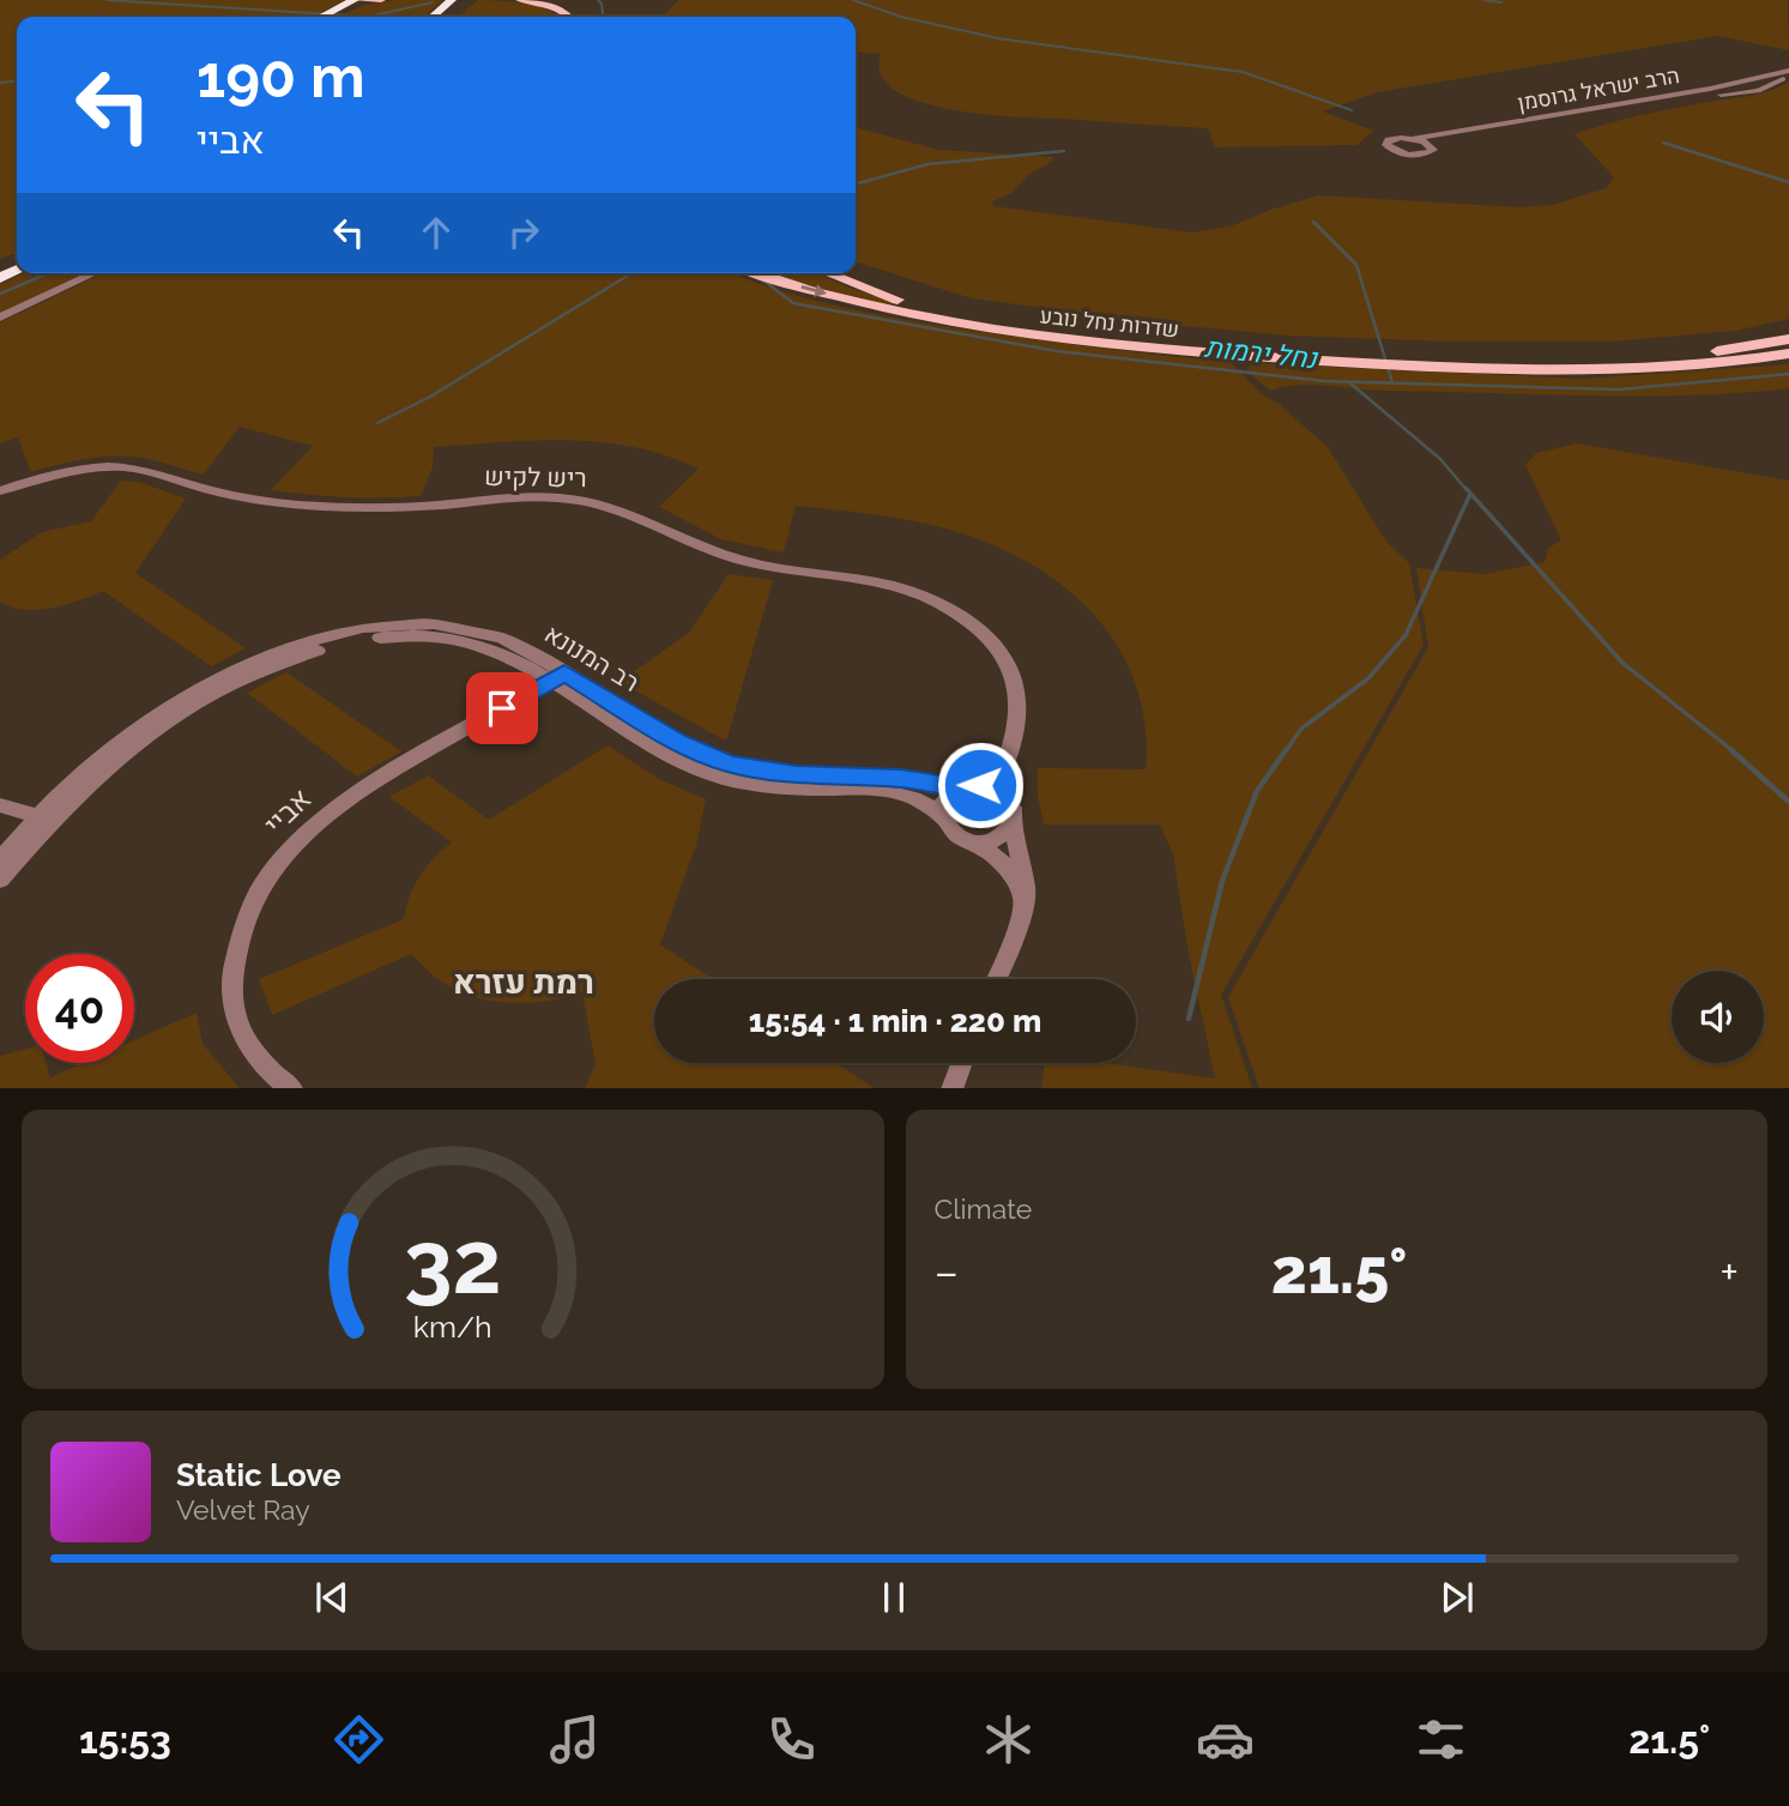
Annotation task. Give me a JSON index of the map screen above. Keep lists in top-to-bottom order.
{
  "streets": {
    "main road": ["שדרות נחל נובע"],
    "street": [
      "הרב ישראל גרוסמן",
      "ריש לקיש",
      "רב המנונא",
      "אביי"
    ]
  },
  "crossings": [
    ["ריש לקיש", "רב המנונא"],
    ["רב המנונא", "אביי"]
  ],
  "districts": ["רמת עזרא"],
  "water": ["נחל ירמות"],
  "page": {
    "turn": ["190 m", "אביי"],
    "limit": "40",
    "trip": "15:54 · 1 min · 220 m",
    "tile": "Climate",
    "heat": ["−", "21.5°", "+"],
    "song": ["Static Love", "Velvet Ray"],
    "tabs": ["15:53", "21.5°"],
    "gauge": ["32", "km/h"]
  }
}
